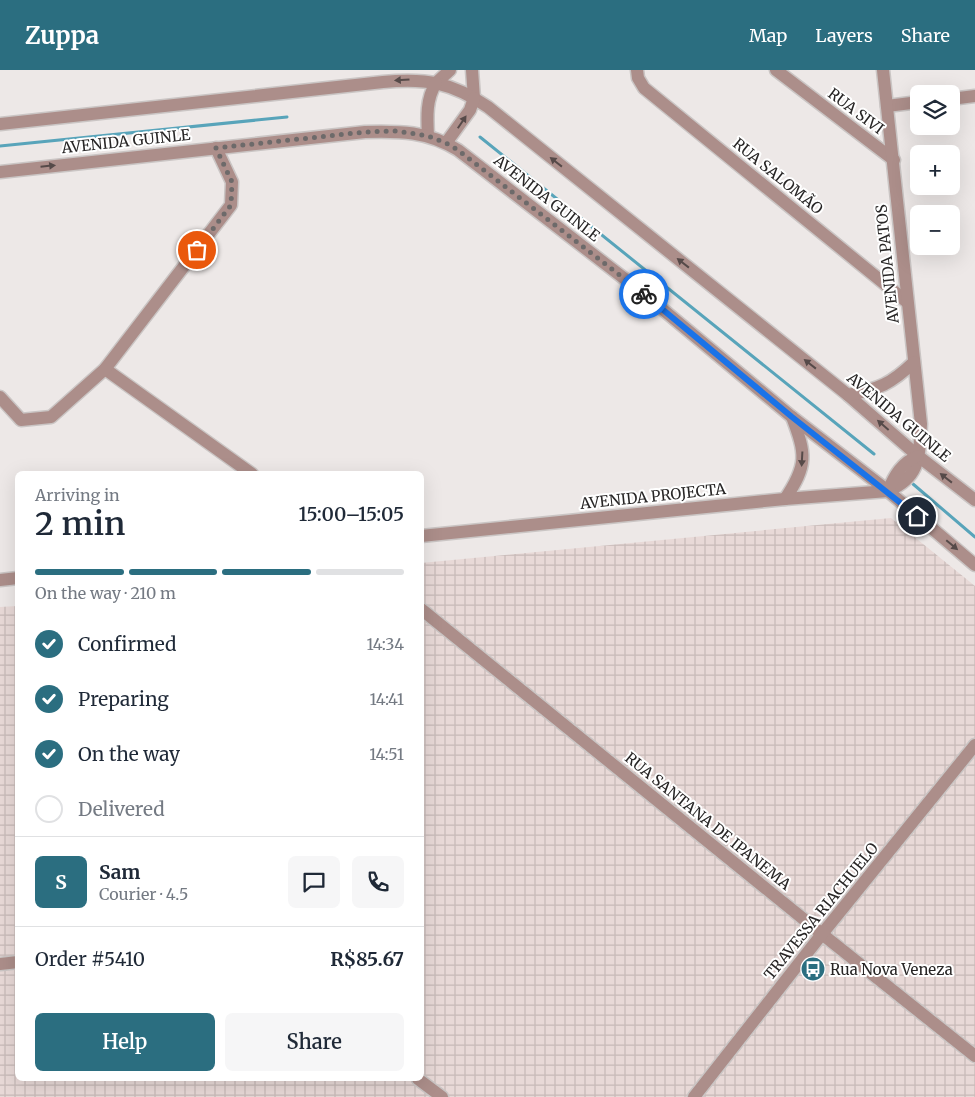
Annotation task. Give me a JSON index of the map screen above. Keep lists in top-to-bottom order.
{
  "streets": {
    "street": [
      "RUA SIVI",
      "AVENIDA GUINLE",
      "RUA SALOMÃO",
      "AVENIDA PATOS",
      "AVENIDA PROJECTA",
      "RUA SANTANA DE IPANEMA",
      "TRAVESSA RIACHUELO"
    ]
  },
  "crossings": [
    ["RUA SIVI", "AVENIDA PATOS"],
    ["AVENIDA GUINLE", "AVENIDA PATOS"],
    ["AVENIDA GUINLE", "AVENIDA PROJECTA"],
    ["RUA SALOMÃO", "AVENIDA PATOS"],
    ["RUA SANTANA DE IPANEMA", "TRAVESSA RIACHUELO"]
  ],
  "places": {
    "bus stop": ["Rua Nova Veneza"]
  },
  "page": {
    "header": "Zuppa",
    "nav": ["Map", "Layers", "Share"],
    "map_buttons": ["+", "−"],
    "heading": ["2 min", "Arriving in", "15:00–15:05"],
    "panel": [
      "Sam",
      "Courier · 4.5",
      "Order #5410",
      "R$85.67"
    ],
    "bar": "On the way · 210 m",
    "list": [
      ["Confirmed", "14:34"],
      ["Preparing", "14:41"],
      ["On the way", "14:51"],
      "Delivered"
    ],
    "round": "S",
    "buttons": ["Help", "Share"]
  }
}
